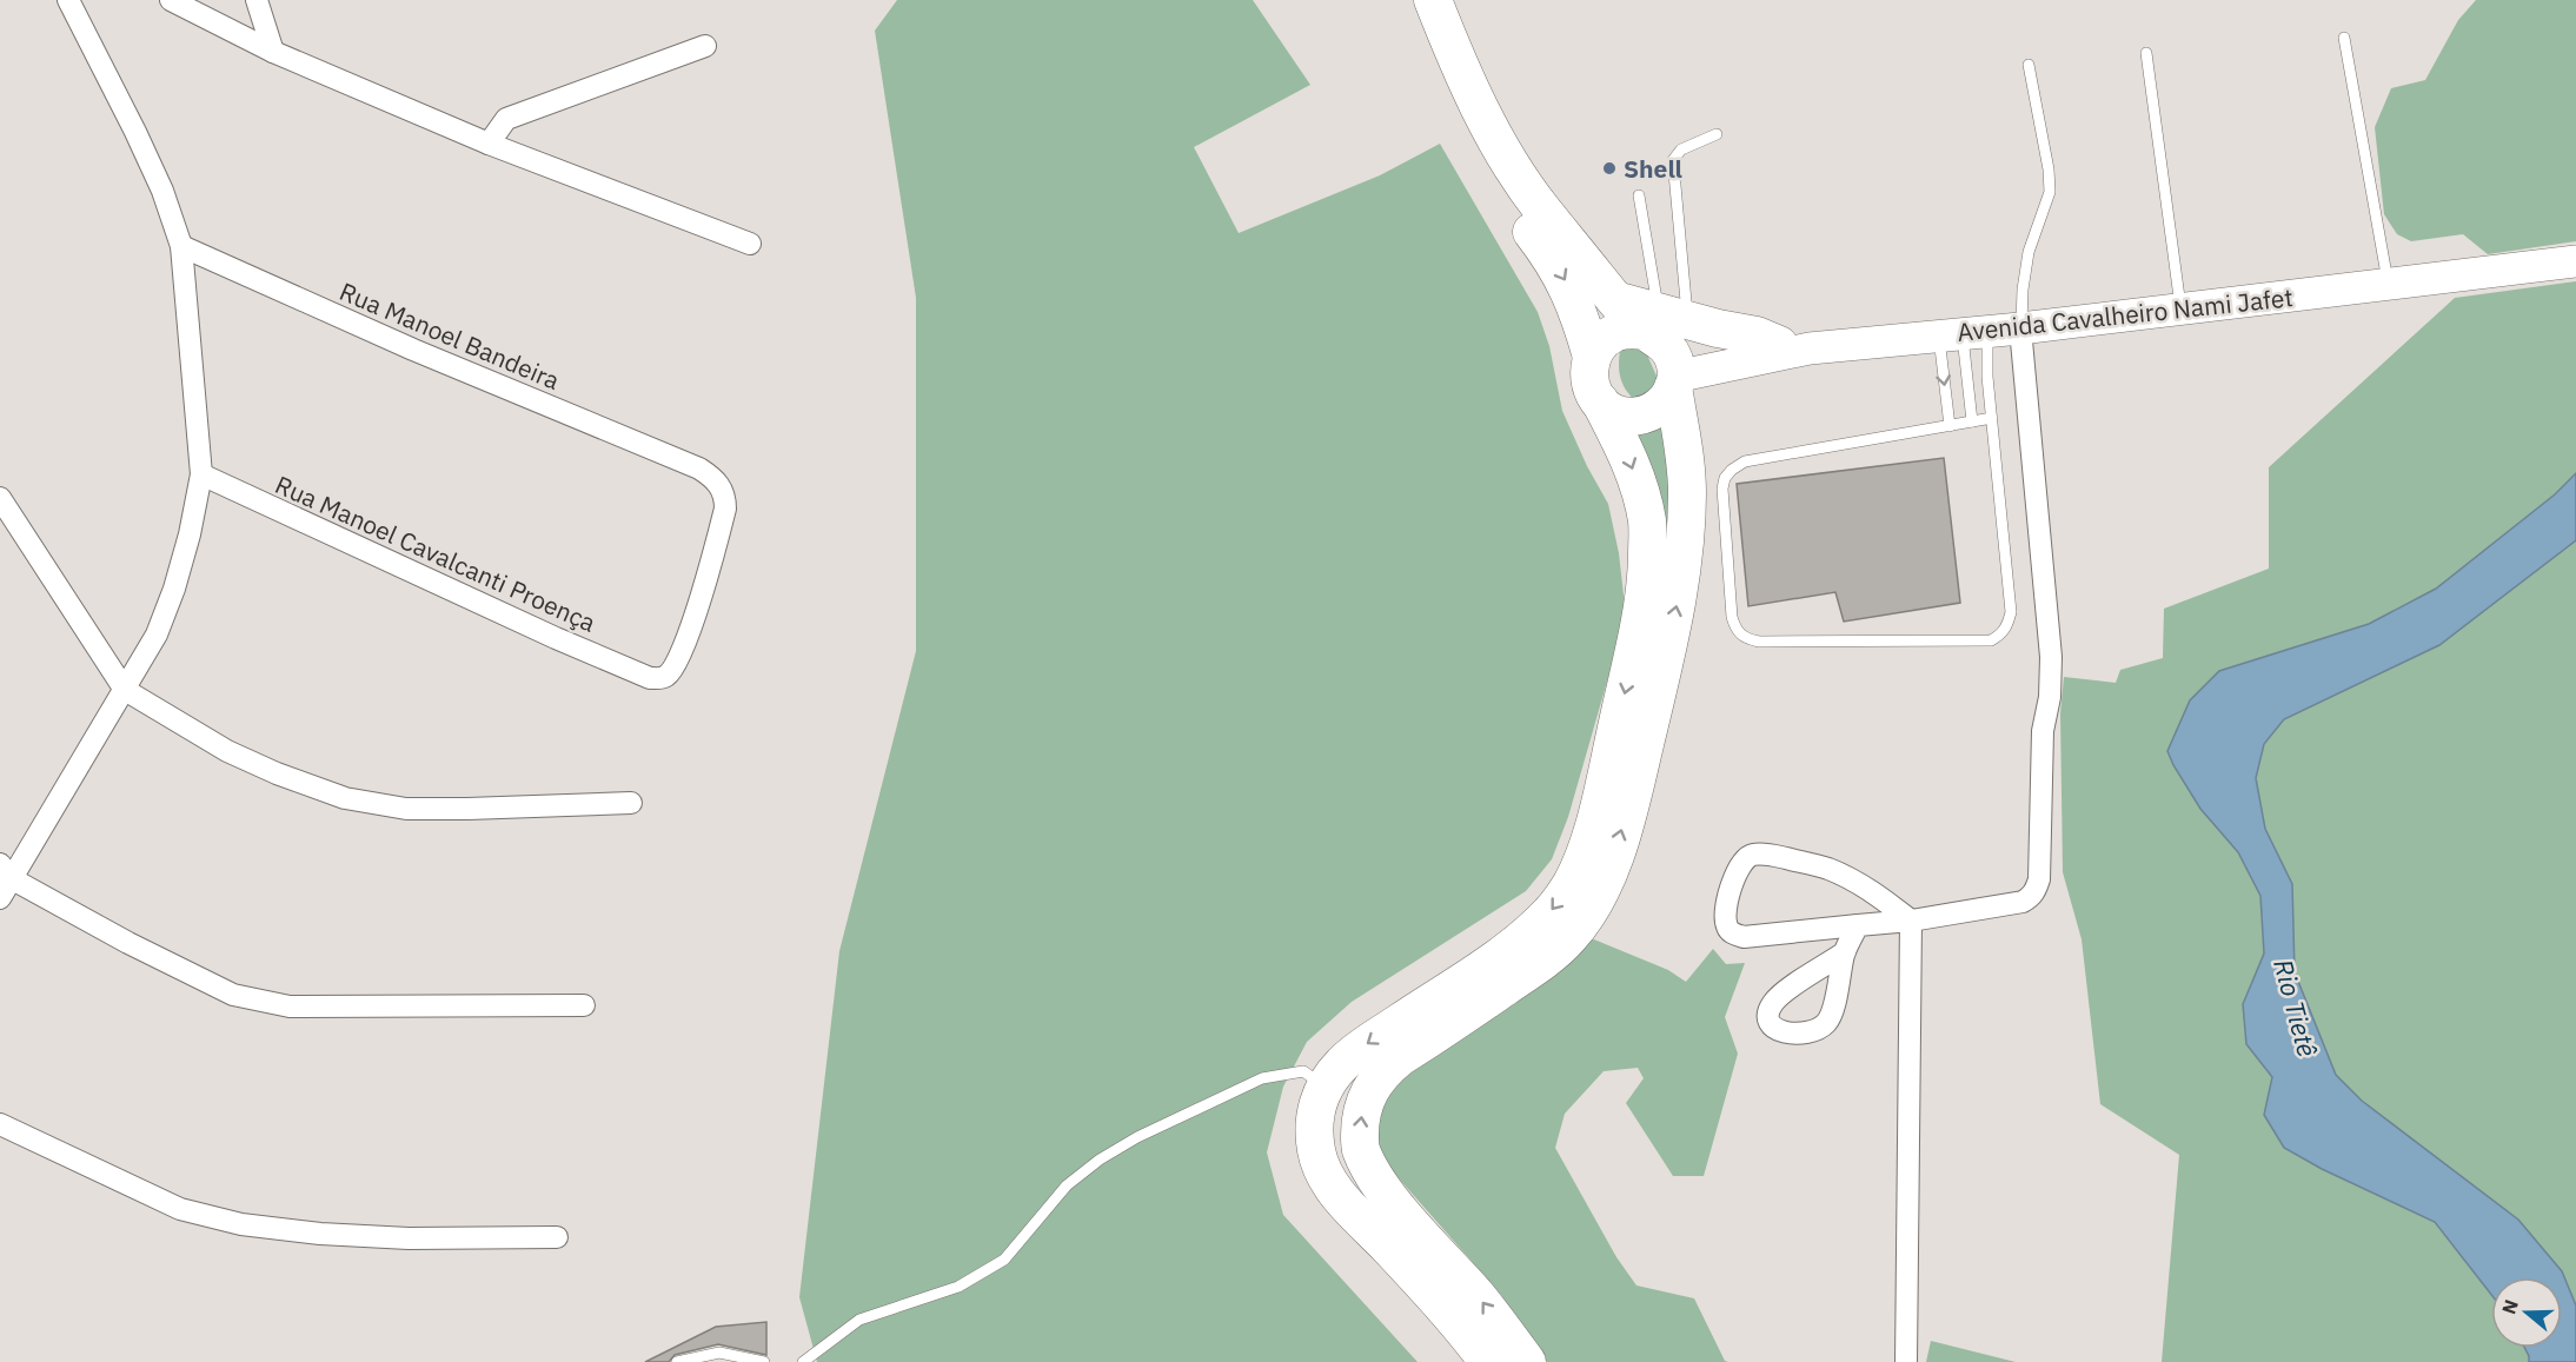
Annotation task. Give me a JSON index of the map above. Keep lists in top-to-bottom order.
{
  "streets": {
    "main road": ["Avenida Cavalheiro Nami Jafet"],
    "street": ["Rua Manoel Bandeira", "Rua Manoel Cavalcanti Proença"]
  },
  "crossings": [
    ["Rua Manoel Bandeira", "Rua Manoel Cavalcanti Proença"]
  ],
  "water": ["Rio Tietê"],
  "places": ["Shell"],
  "north": "left"
}
